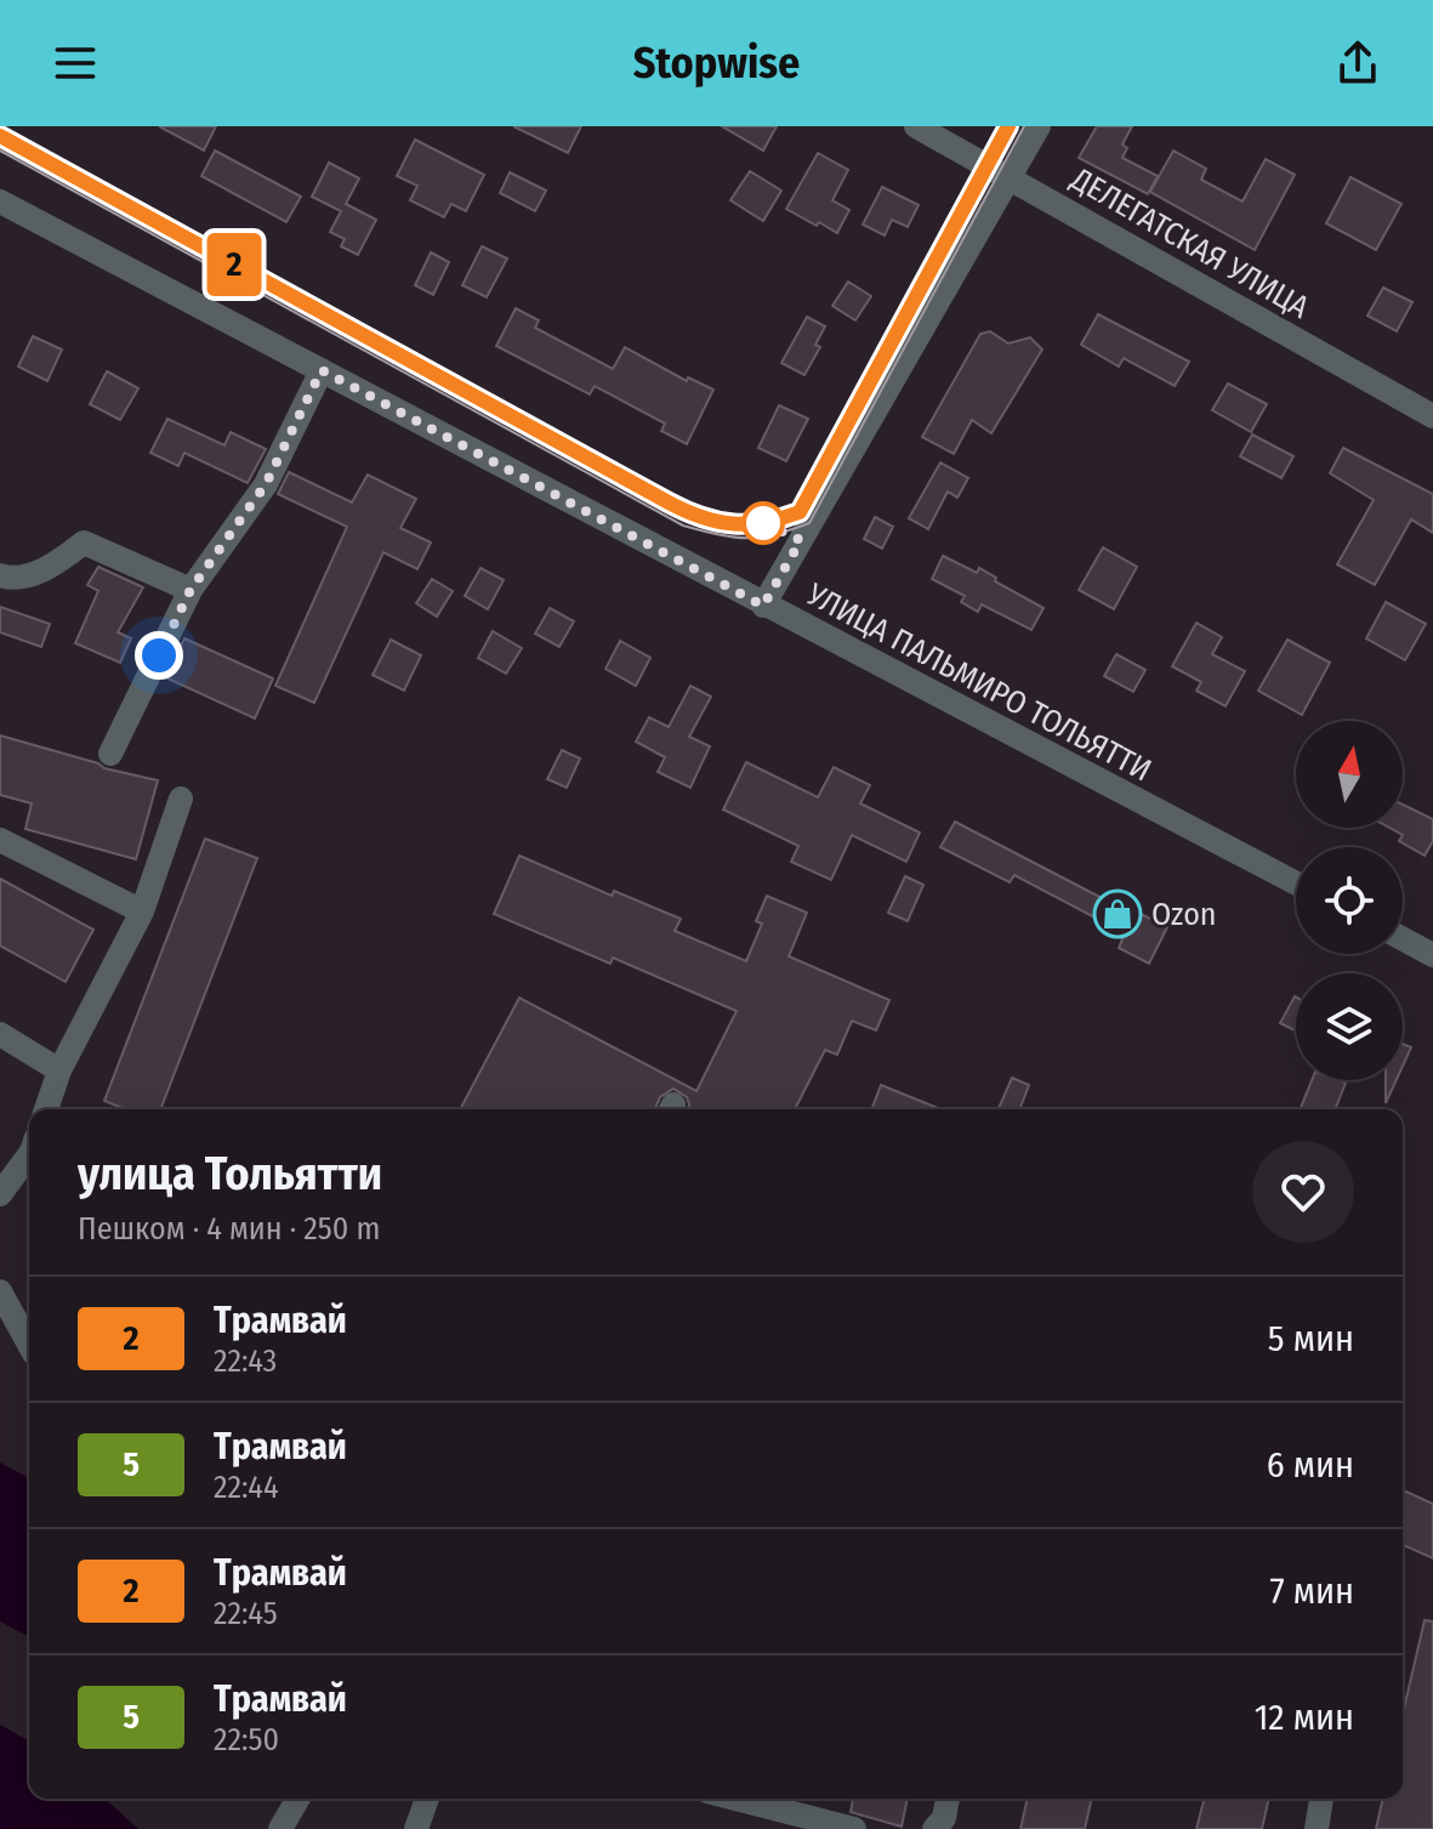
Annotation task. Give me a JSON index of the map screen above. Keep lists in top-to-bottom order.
{
  "streets": {
    "street": ["ДЕЛЕГАТСКАЯ УЛИЦА", "УЛИЦА ПАЛЬМИРО ТОЛЬЯТТИ"]
  },
  "places": {
    "shop": ["Ozon"]
  },
  "lines": ["tram line 2"],
  "north": "top",
  "page": {
    "header": "Stopwise",
    "on_map": "2",
    "heading": ["улица Тольятти", "Пешком · 4 мин · 250 m"],
    "list": [
      {
        "mark": "2",
        "name": "Трамвай",
        "note": "22:43",
        "value": "5 мин"
      },
      {
        "mark": "5",
        "name": "Трамвай",
        "note": "22:44",
        "value": "6 мин"
      },
      {
        "mark": "2",
        "name": "Трамвай",
        "note": "22:45",
        "value": "7 мин"
      },
      {
        "mark": "5",
        "name": "Трамвай",
        "note": "22:50",
        "value": "12 мин"
      }
    ]
  }
}
